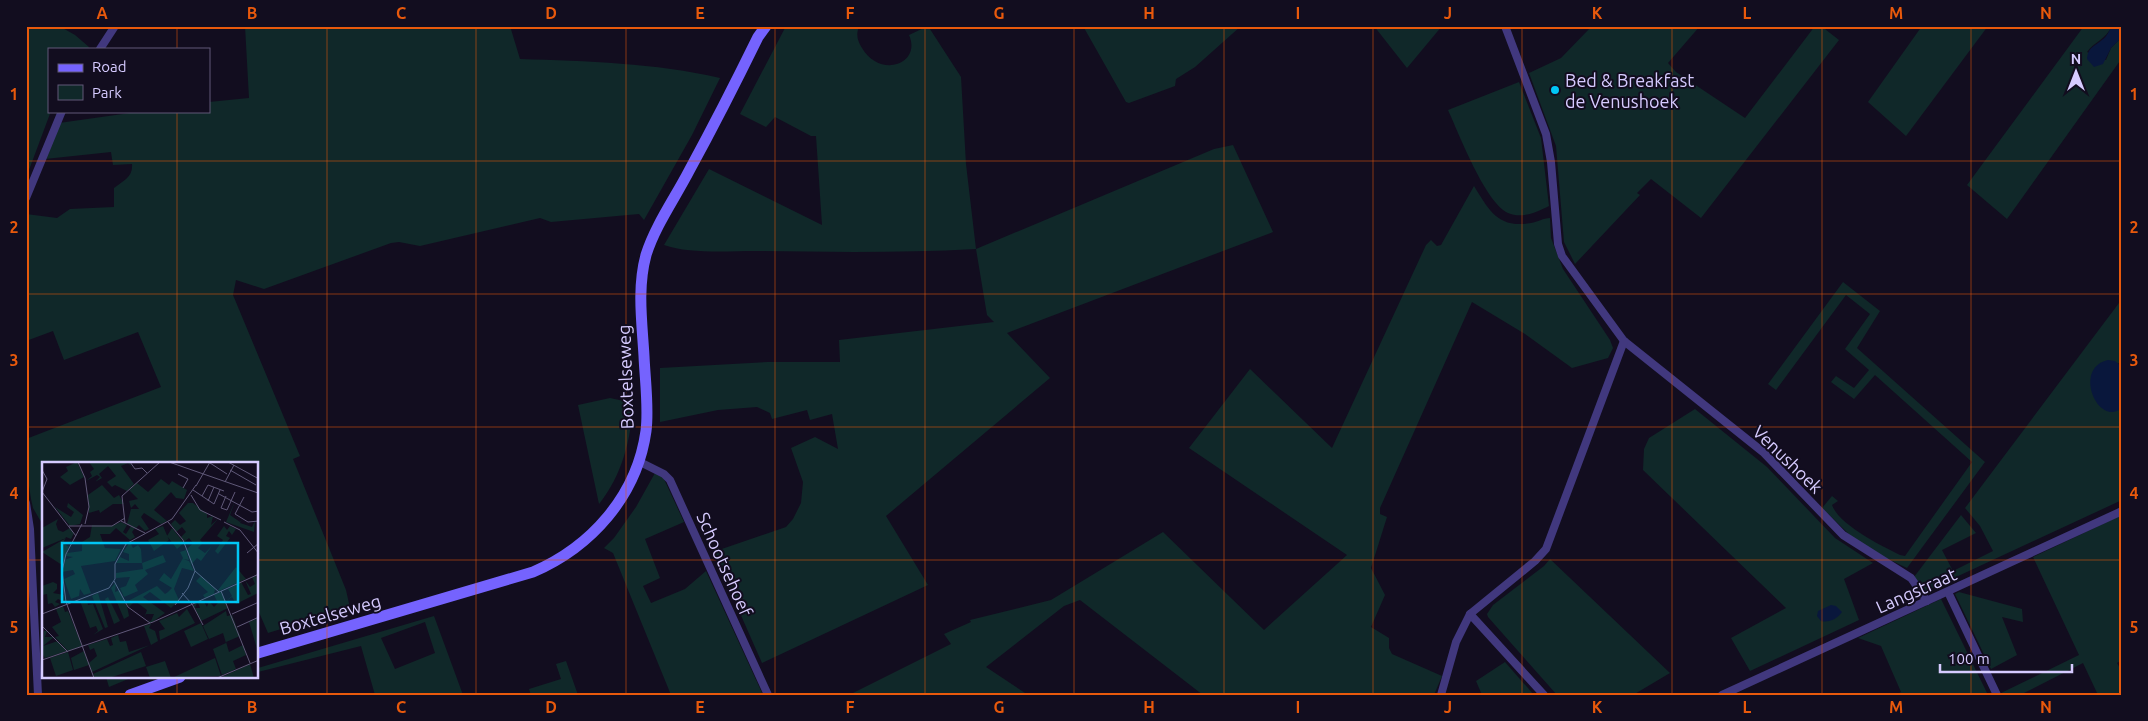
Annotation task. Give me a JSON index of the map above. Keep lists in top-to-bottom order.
{
  "streets": {
    "main road": ["Boxtelseweg"],
    "street": ["Venushoek", "Schootsehoef", "Langstraat"]
  },
  "crossings": [
    ["Boxtelseweg", "Schootsehoef"],
    ["Venushoek", "Langstraat"]
  ],
  "places": ["Bed & Breakfast de Venushoek"],
  "legend": ["Road", "Park"],
  "scale_bar": "100 m",
  "north": "top",
  "grid": {
    "columns": [
      "A",
      "B",
      "C",
      "D",
      "E",
      "F",
      "G",
      "H",
      "I",
      "J",
      "K",
      "L",
      "M",
      "N"
    ],
    "rows": [
      "1",
      "2",
      "3",
      "4",
      "5"
    ]
  }
}
